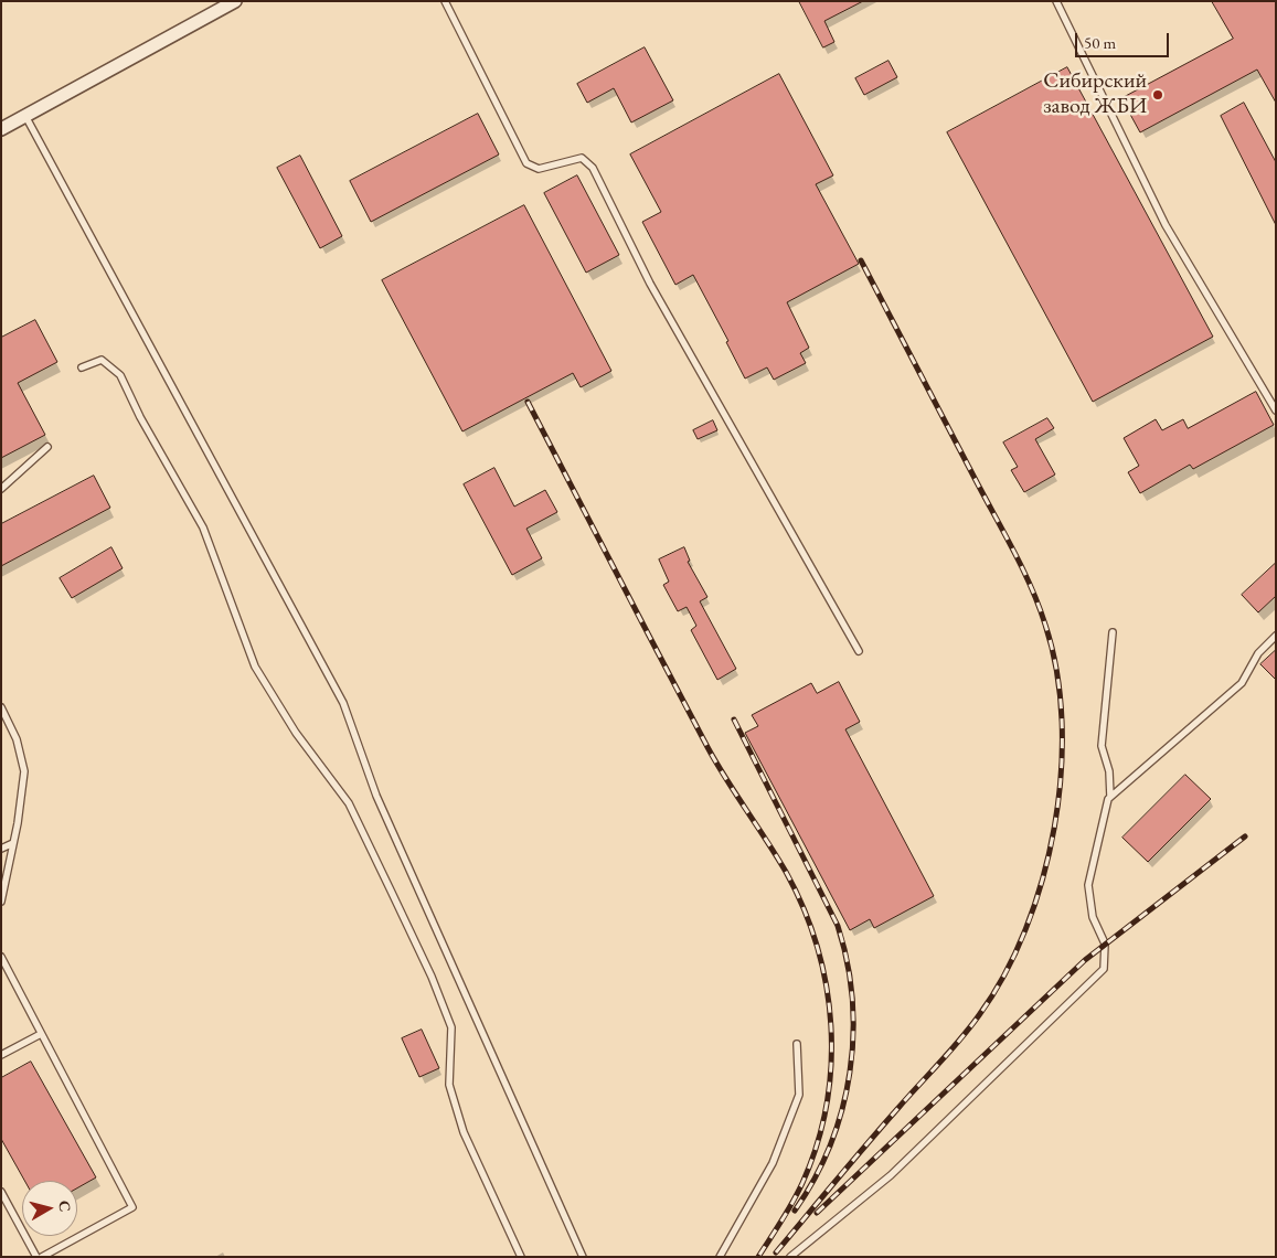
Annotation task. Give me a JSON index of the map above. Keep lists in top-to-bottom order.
{
  "places": ["Сибирский завод ЖБИ"],
  "scale_bar": "50 m",
  "north": "right"
}
